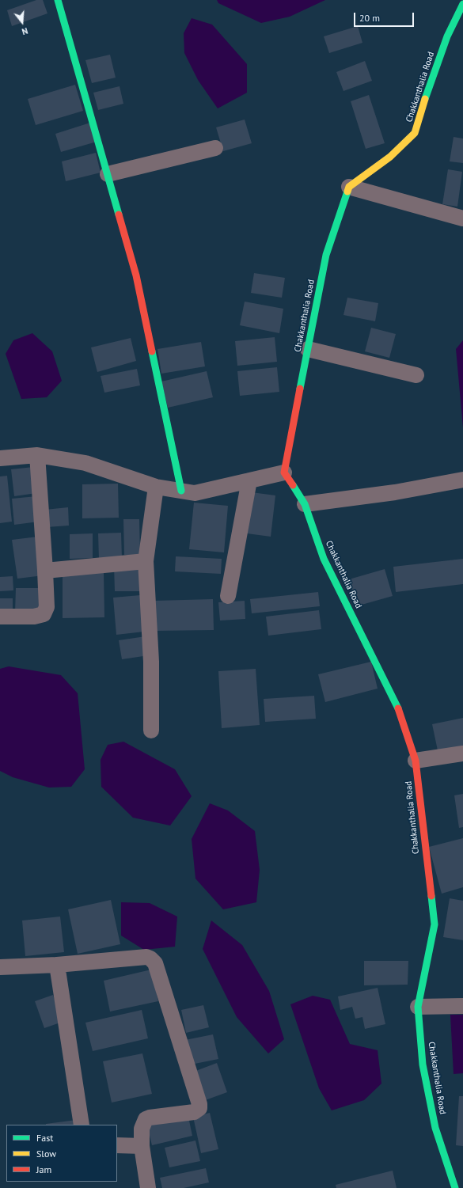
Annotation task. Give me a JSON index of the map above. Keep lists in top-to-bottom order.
{
  "streets": {
    "street": ["Chakkanthalia Road"]
  },
  "legend": ["Fast", "Slow", "Jam"],
  "scale_bar": "20 m",
  "north": "bottom"
}
